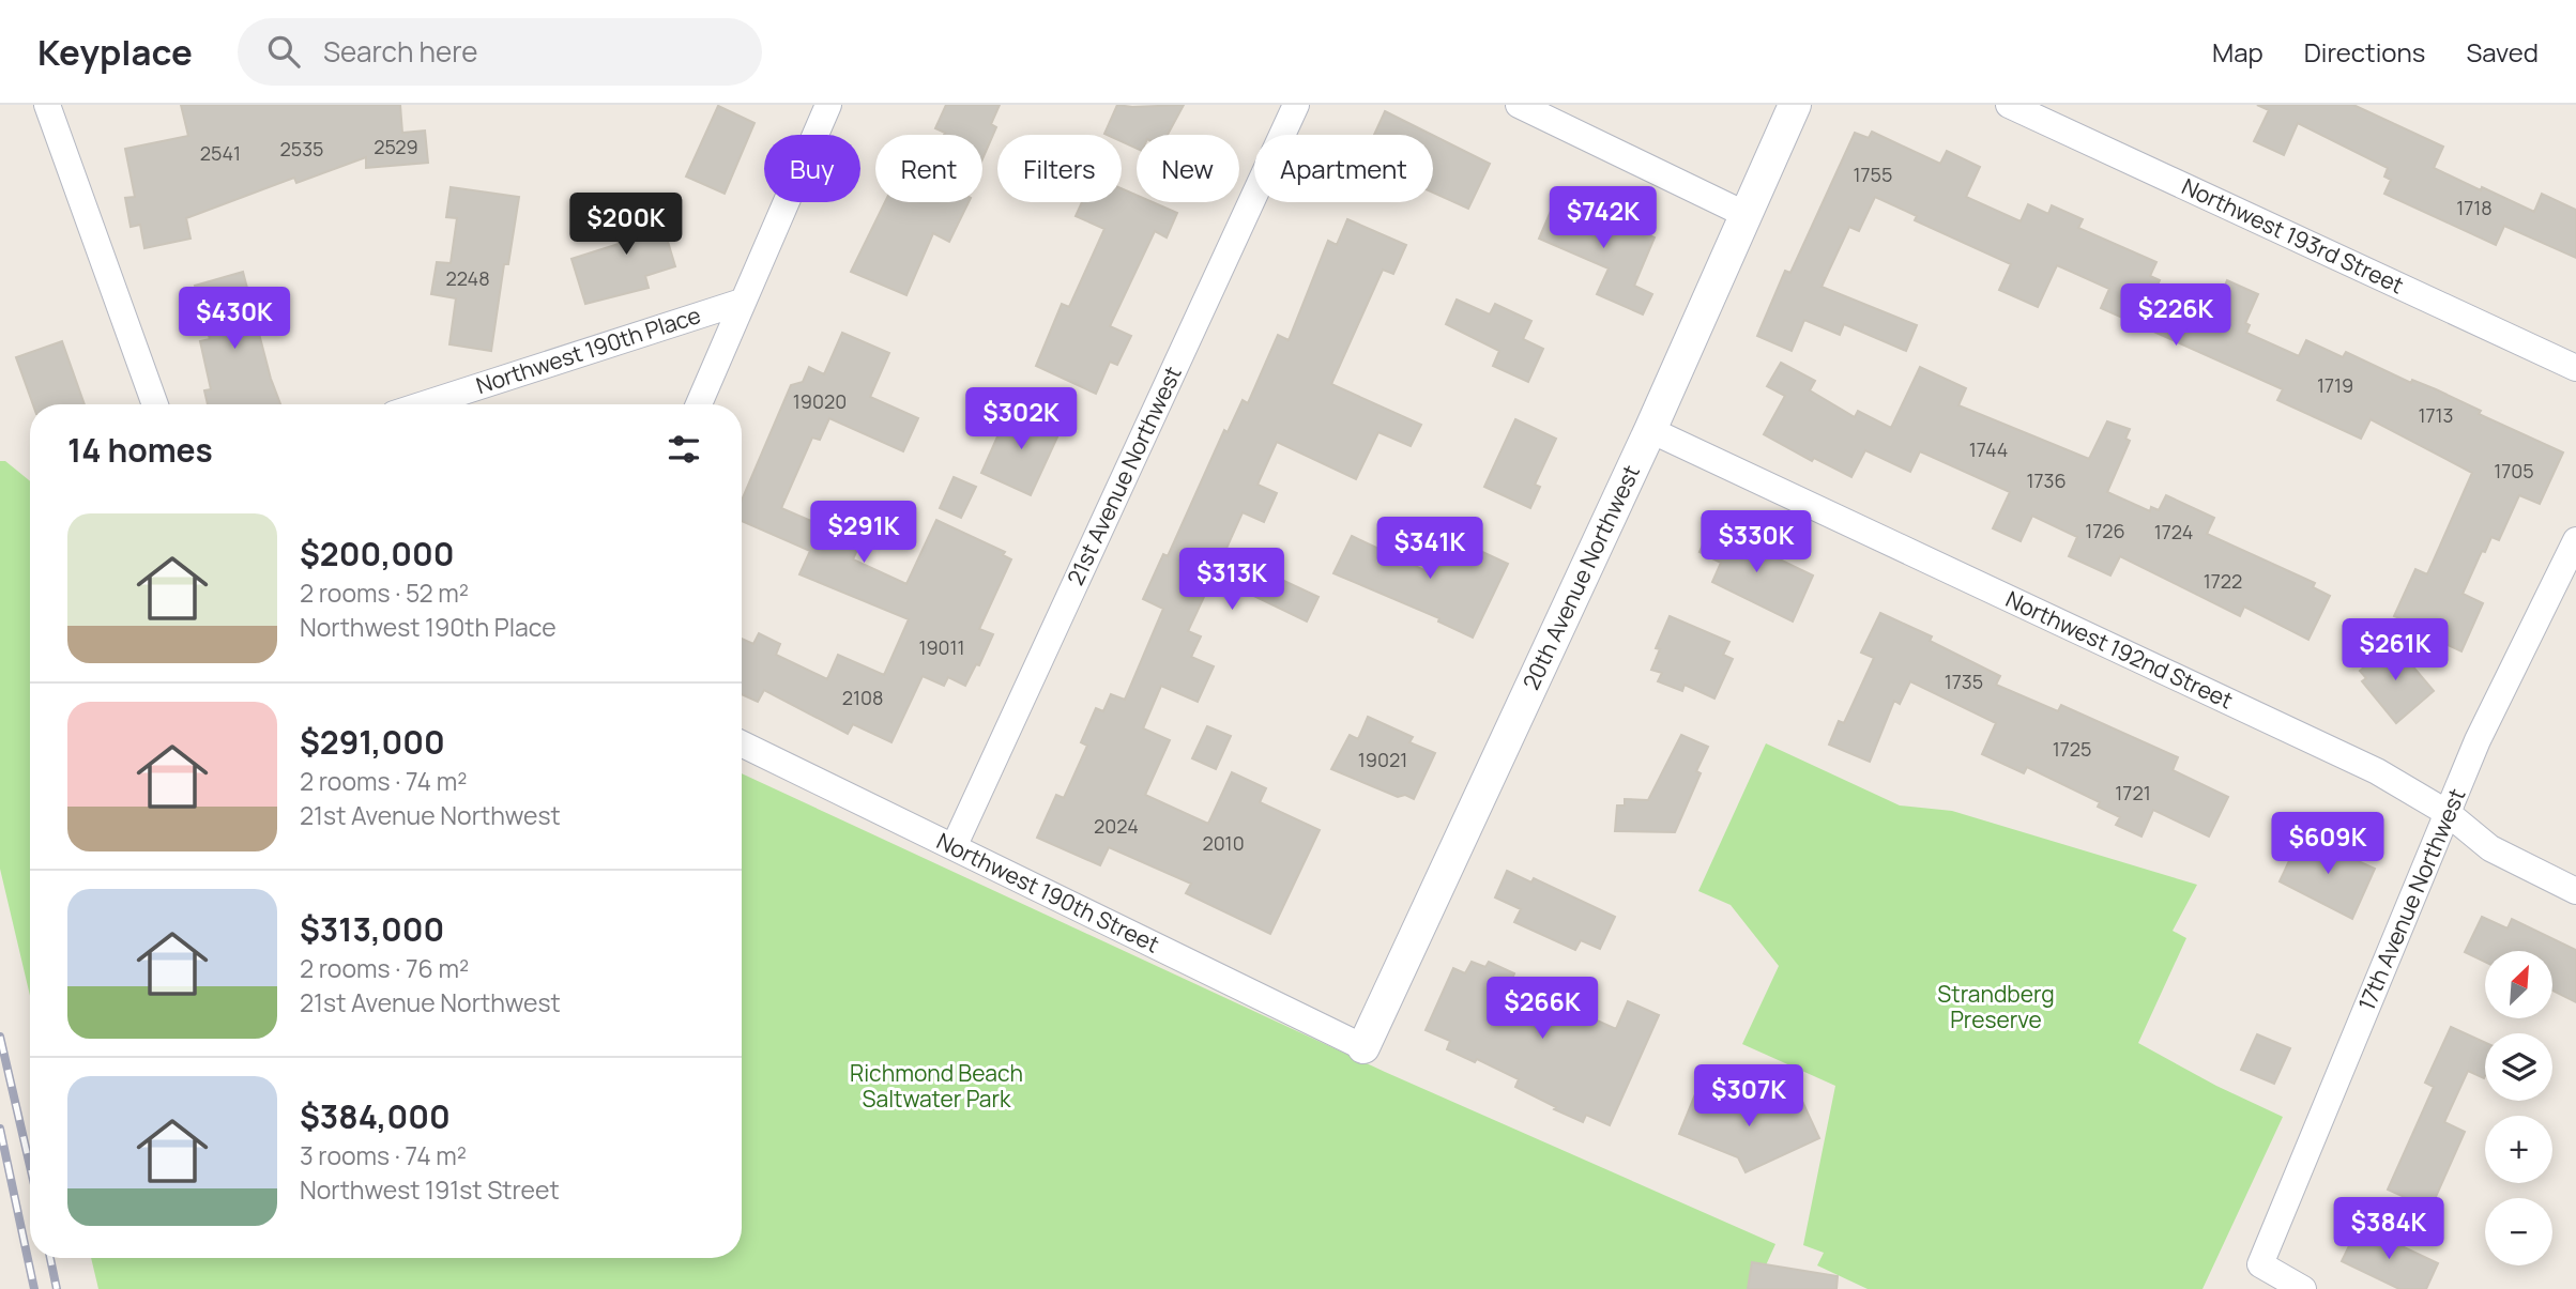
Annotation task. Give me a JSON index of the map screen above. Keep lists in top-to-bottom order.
{
  "streets": {
    "street": [
      "Northwest 193rd Street",
      "Northwest 190th Place",
      "21st Avenue Northwest",
      "20th Avenue Northwest",
      "Northwest 192nd Street",
      "Northwest 190th Street",
      "17th Avenue Northwest"
    ]
  },
  "crossings": [
    ["21st Avenue Northwest", "Northwest 190th Street"],
    ["20th Avenue Northwest", "Northwest 192nd Street"],
    ["20th Avenue Northwest", "Northwest 190th Street"],
    ["Northwest 192nd Street", "17th Avenue Northwest"]
  ],
  "parks": ["Strandberg Preserve", "Richmond Beach Saltwater Park"],
  "house_numbers": [
    "2529",
    "2535",
    "2541",
    "1755",
    "1718",
    "2248",
    "1719",
    "19020",
    "1713",
    "1744",
    "1705",
    "1736",
    "1726",
    "1724",
    "1722",
    "19011",
    "1735",
    "2108",
    "1725",
    "19021",
    "1721",
    "2024",
    "2010"
  ],
  "north": "top right",
  "page": {
    "header": "Keyplace",
    "search": "Search here",
    "nav": ["Map", "Directions", "Saved"],
    "chip": [
      "Buy",
      "Rent",
      "Filters",
      "New",
      "Apartment"
    ],
    "price": [
      "$742K",
      "$200K",
      "$226K",
      "$430K",
      "$302K",
      "$291K",
      "$330K",
      "$341K",
      "$313K",
      "$261K",
      "$609K",
      "$266K",
      "$307K",
      "$384K"
    ],
    "heading": "14 homes",
    "list": [
      {
        "name": "$200,000",
        "note": "2 rooms · 52 m² · Northwest 190th Place"
      },
      {
        "name": "$291,000",
        "note": "2 rooms · 74 m² · 21st Avenue Northwest"
      },
      {
        "name": "$313,000",
        "note": "2 rooms · 76 m² · 21st Avenue Northwest"
      },
      {
        "name": "$384,000",
        "note": "3 rooms · 74 m² · Northwest 191st Street"
      }
    ],
    "map_buttons": ["+", "−"]
  }
}
